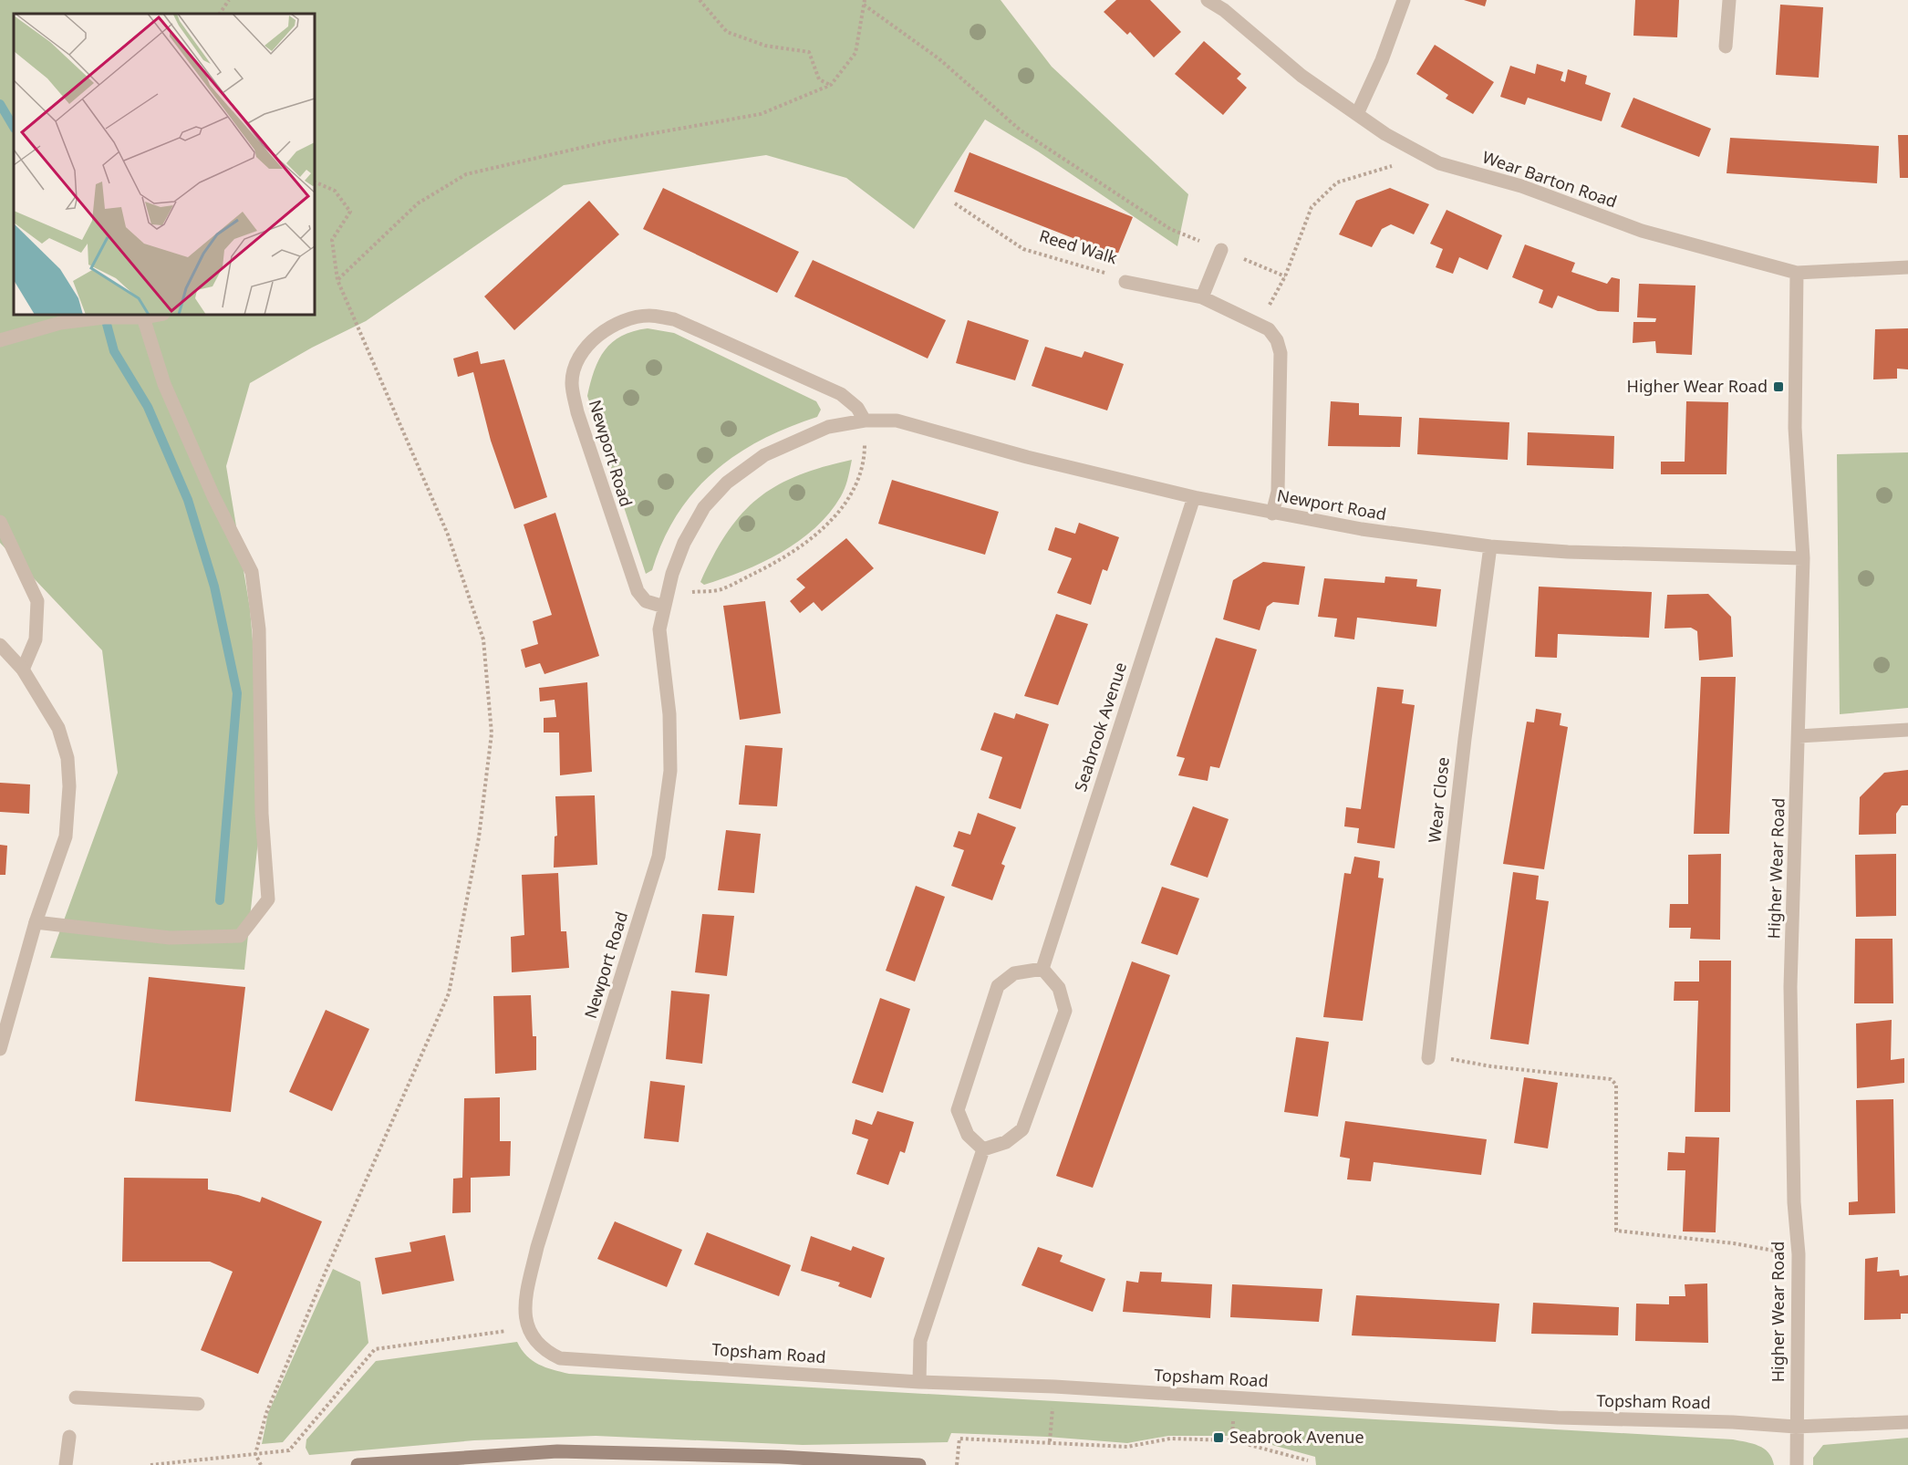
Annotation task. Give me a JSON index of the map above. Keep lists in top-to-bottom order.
{
  "streets": {
    "street": [
      "Wear Barton Road",
      "Reed Walk",
      "Newport Road",
      "Seabrook Avenue",
      "Wear Close",
      "Higher Wear Road",
      "Topsham Road"
    ]
  },
  "crossings": [
    ["Wear Barton Road", "Higher Wear Road"],
    ["Reed Walk", "Newport Road"],
    ["Newport Road", "Seabrook Avenue"],
    ["Newport Road", "Wear Close"],
    ["Newport Road", "Higher Wear Road"],
    ["Newport Road", "Topsham Road"],
    ["Higher Wear Road", "Topsham Road"]
  ],
  "places": {
    "transit": ["Higher Wear Road", "Seabrook Avenue"]
  }
}
